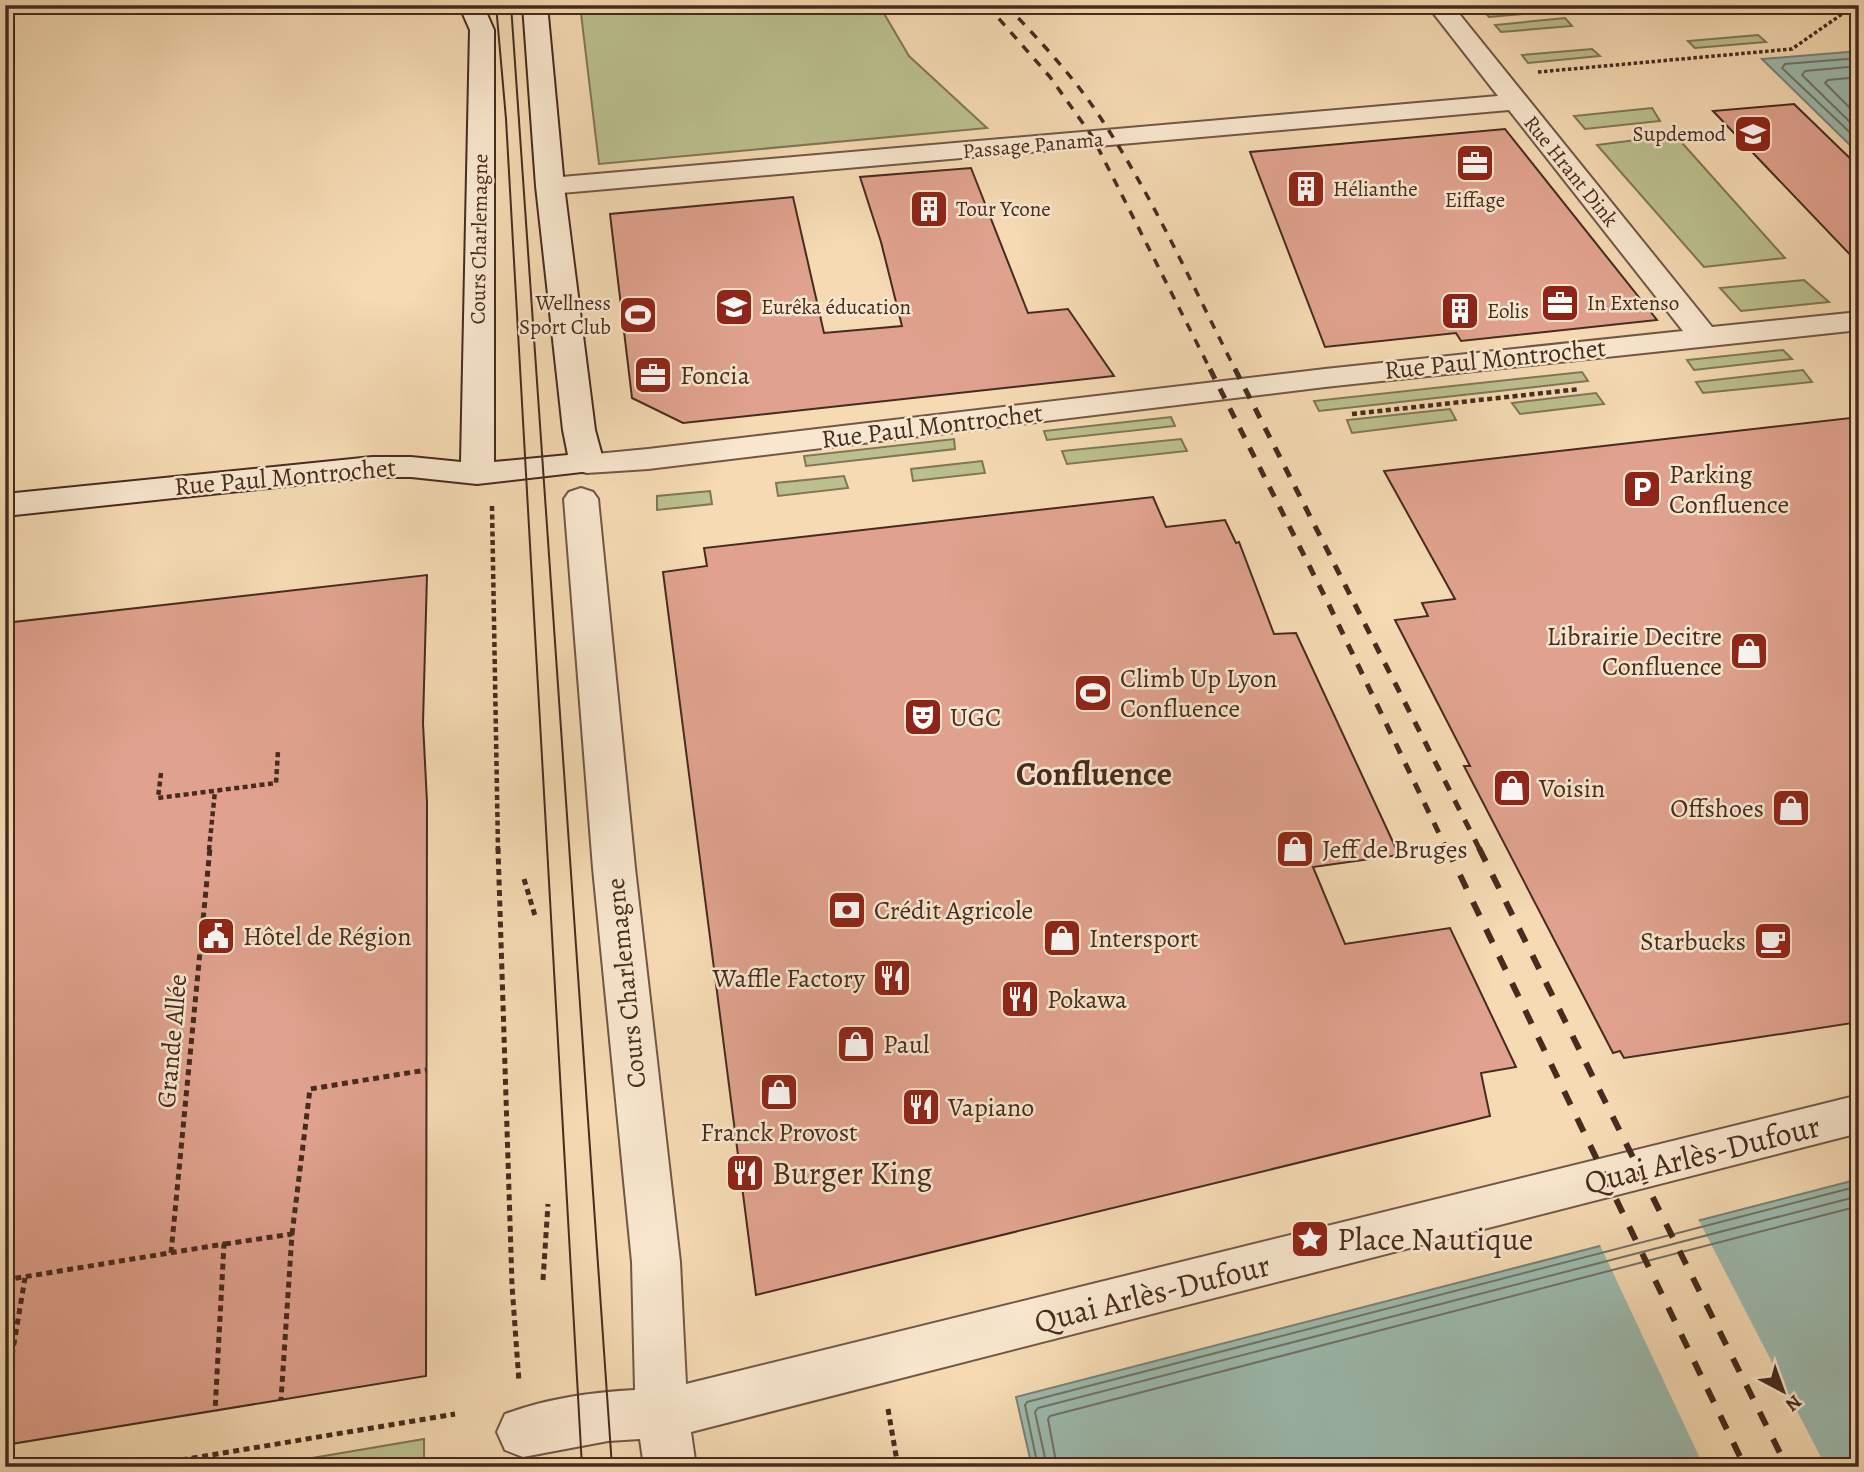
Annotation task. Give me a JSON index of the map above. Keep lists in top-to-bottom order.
{
  "streets": {
    "street": [
      "Passage Panama",
      "Rue Hrant Dink",
      "Cours Charlemagne",
      "Rue Paul Montrochet",
      "Quai Arlès-Dufour"
    ],
    "path": ["Grande Allée"]
  },
  "crossings": [
    ["Passage Panama", "Rue Hrant Dink"],
    ["Passage Panama", "Cours Charlemagne"],
    ["Rue Hrant Dink", "Rue Paul Montrochet"],
    ["Cours Charlemagne", "Rue Paul Montrochet"],
    ["Cours Charlemagne", "Quai Arlès-Dufour"]
  ],
  "districts": ["Confluence"],
  "places": {
    "school or university": ["Supdemod", "Eurêka éducation"],
    "office": ["Eiffage", "In Extenso", "Foncia"],
    "building": ["Hélianthe", "Tour Ycone", "Eolis"],
    "sports": ["Wellness Sport Club", "Climb Up Lyon Confluence"],
    "parking": ["Parking Confluence"],
    "shop": [
      "Librairie Decitre Confluence",
      "Voisin",
      "Offshoes",
      "Jeff de Bruges",
      "Intersport",
      "Paul",
      "Franck Provost"
    ],
    "theatre": ["UGC"],
    "bank": ["Crédit Agricole"],
    "public building": ["Hôtel de Région"],
    "cafe": ["Starbucks"],
    "restaurant": [
      "Waffle Factory",
      "Pokawa",
      "Vapiano",
      "Burger King"
    ],
    "place": ["Place Nautique"]
  },
  "north": "bottom right"
}
